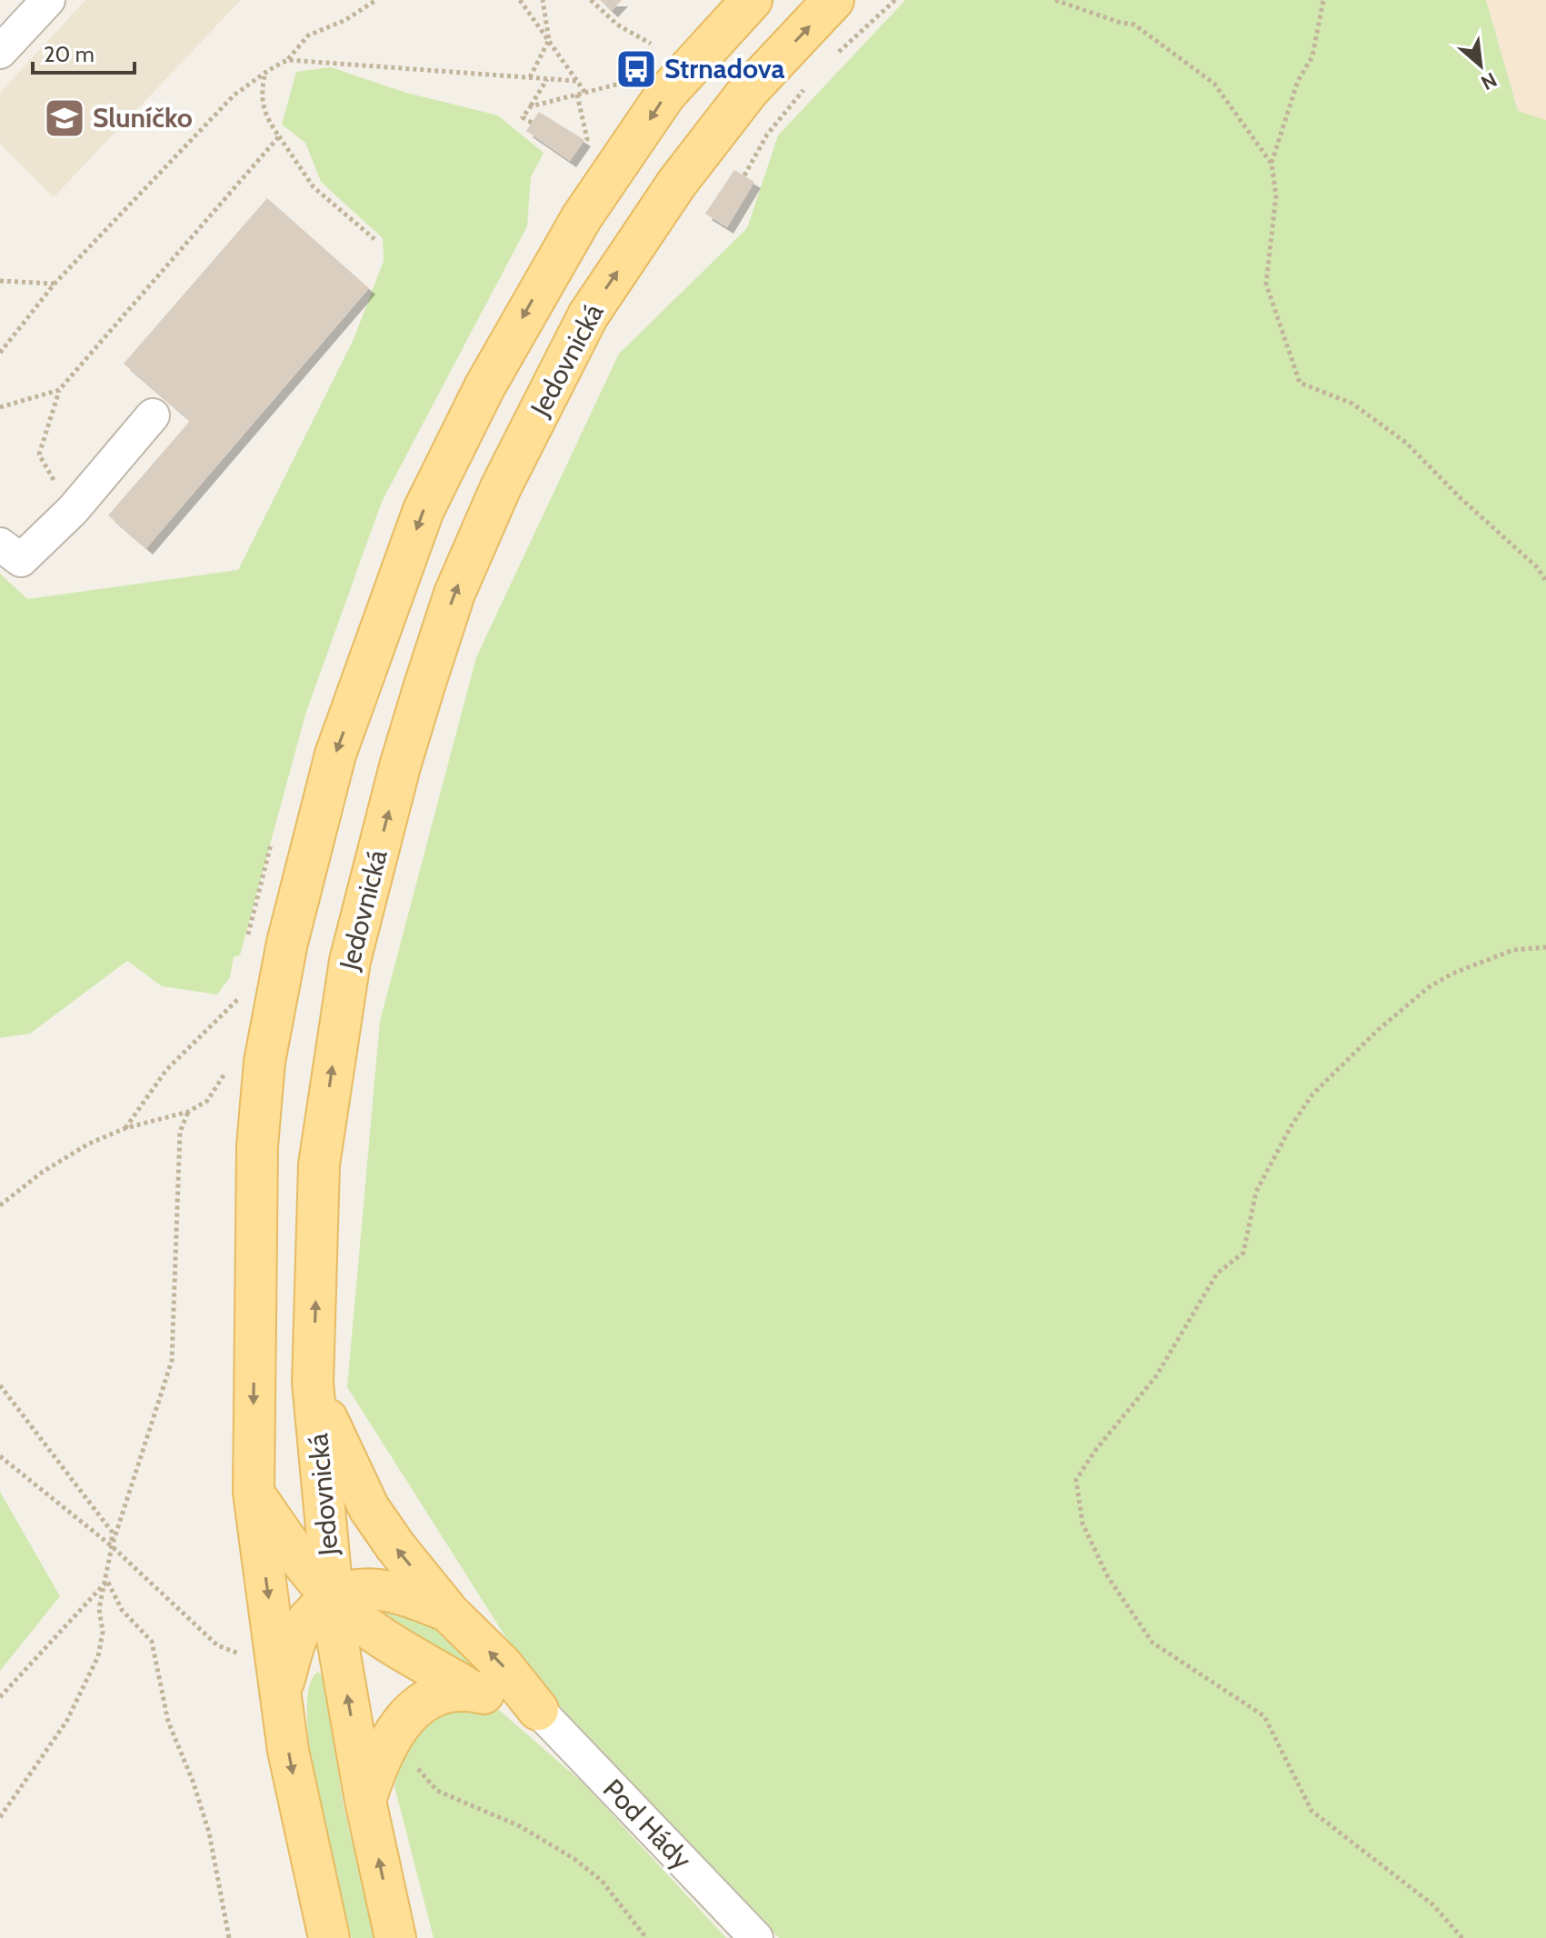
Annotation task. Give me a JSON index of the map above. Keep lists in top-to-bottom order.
{
  "streets": {
    "main road": ["Jedovnická"],
    "street": ["Pod Hády"]
  },
  "places": {
    "bus stop": ["Strnadova"],
    "school or university": ["Sluníčko"]
  },
  "scale_bar": "20 m",
  "north": "bottom right"
}
